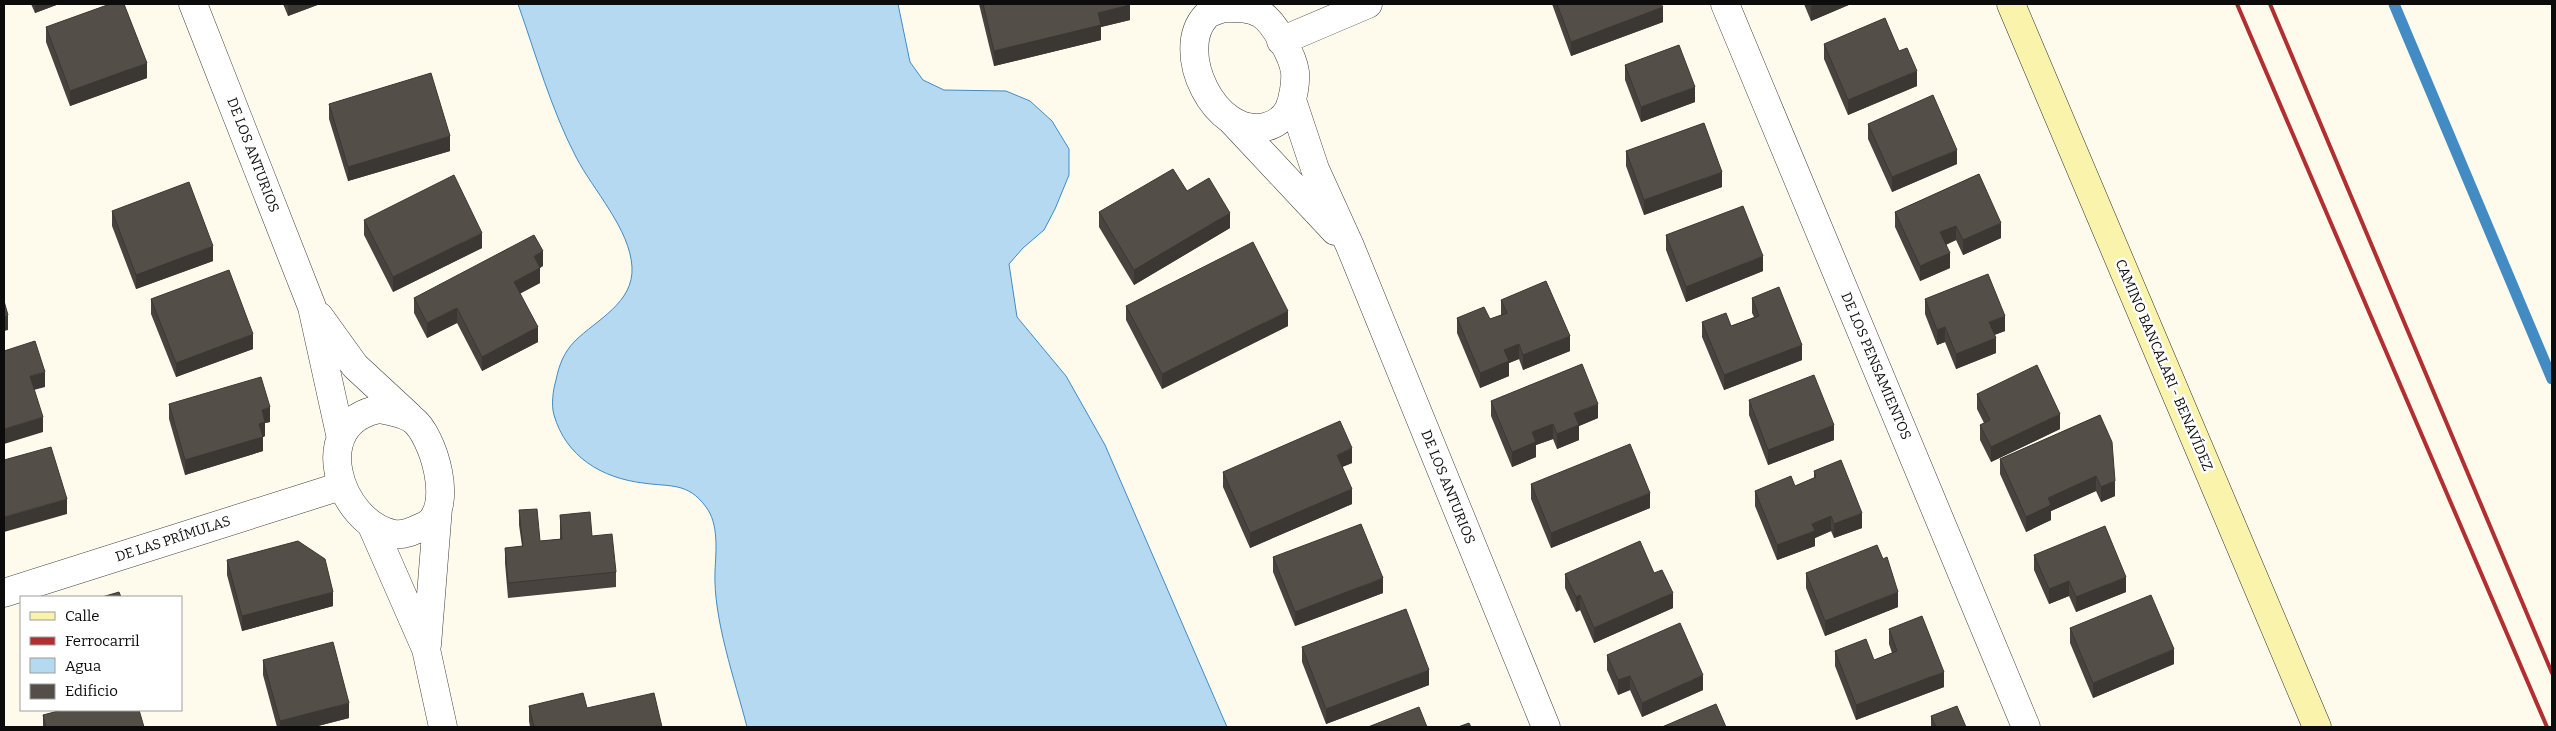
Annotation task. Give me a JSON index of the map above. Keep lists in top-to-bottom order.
{
  "streets": {
    "main road": ["CAMINO BANCALARI - BENAVÍDEZ"],
    "street": ["DE LOS ANTURIOS", "DE LOS PENSAMIENTOS", "DE LAS PRÍMULAS"]
  },
  "legend": [
    "Calle",
    "Ferrocarril",
    "Agua",
    "Edificio"
  ]
}
